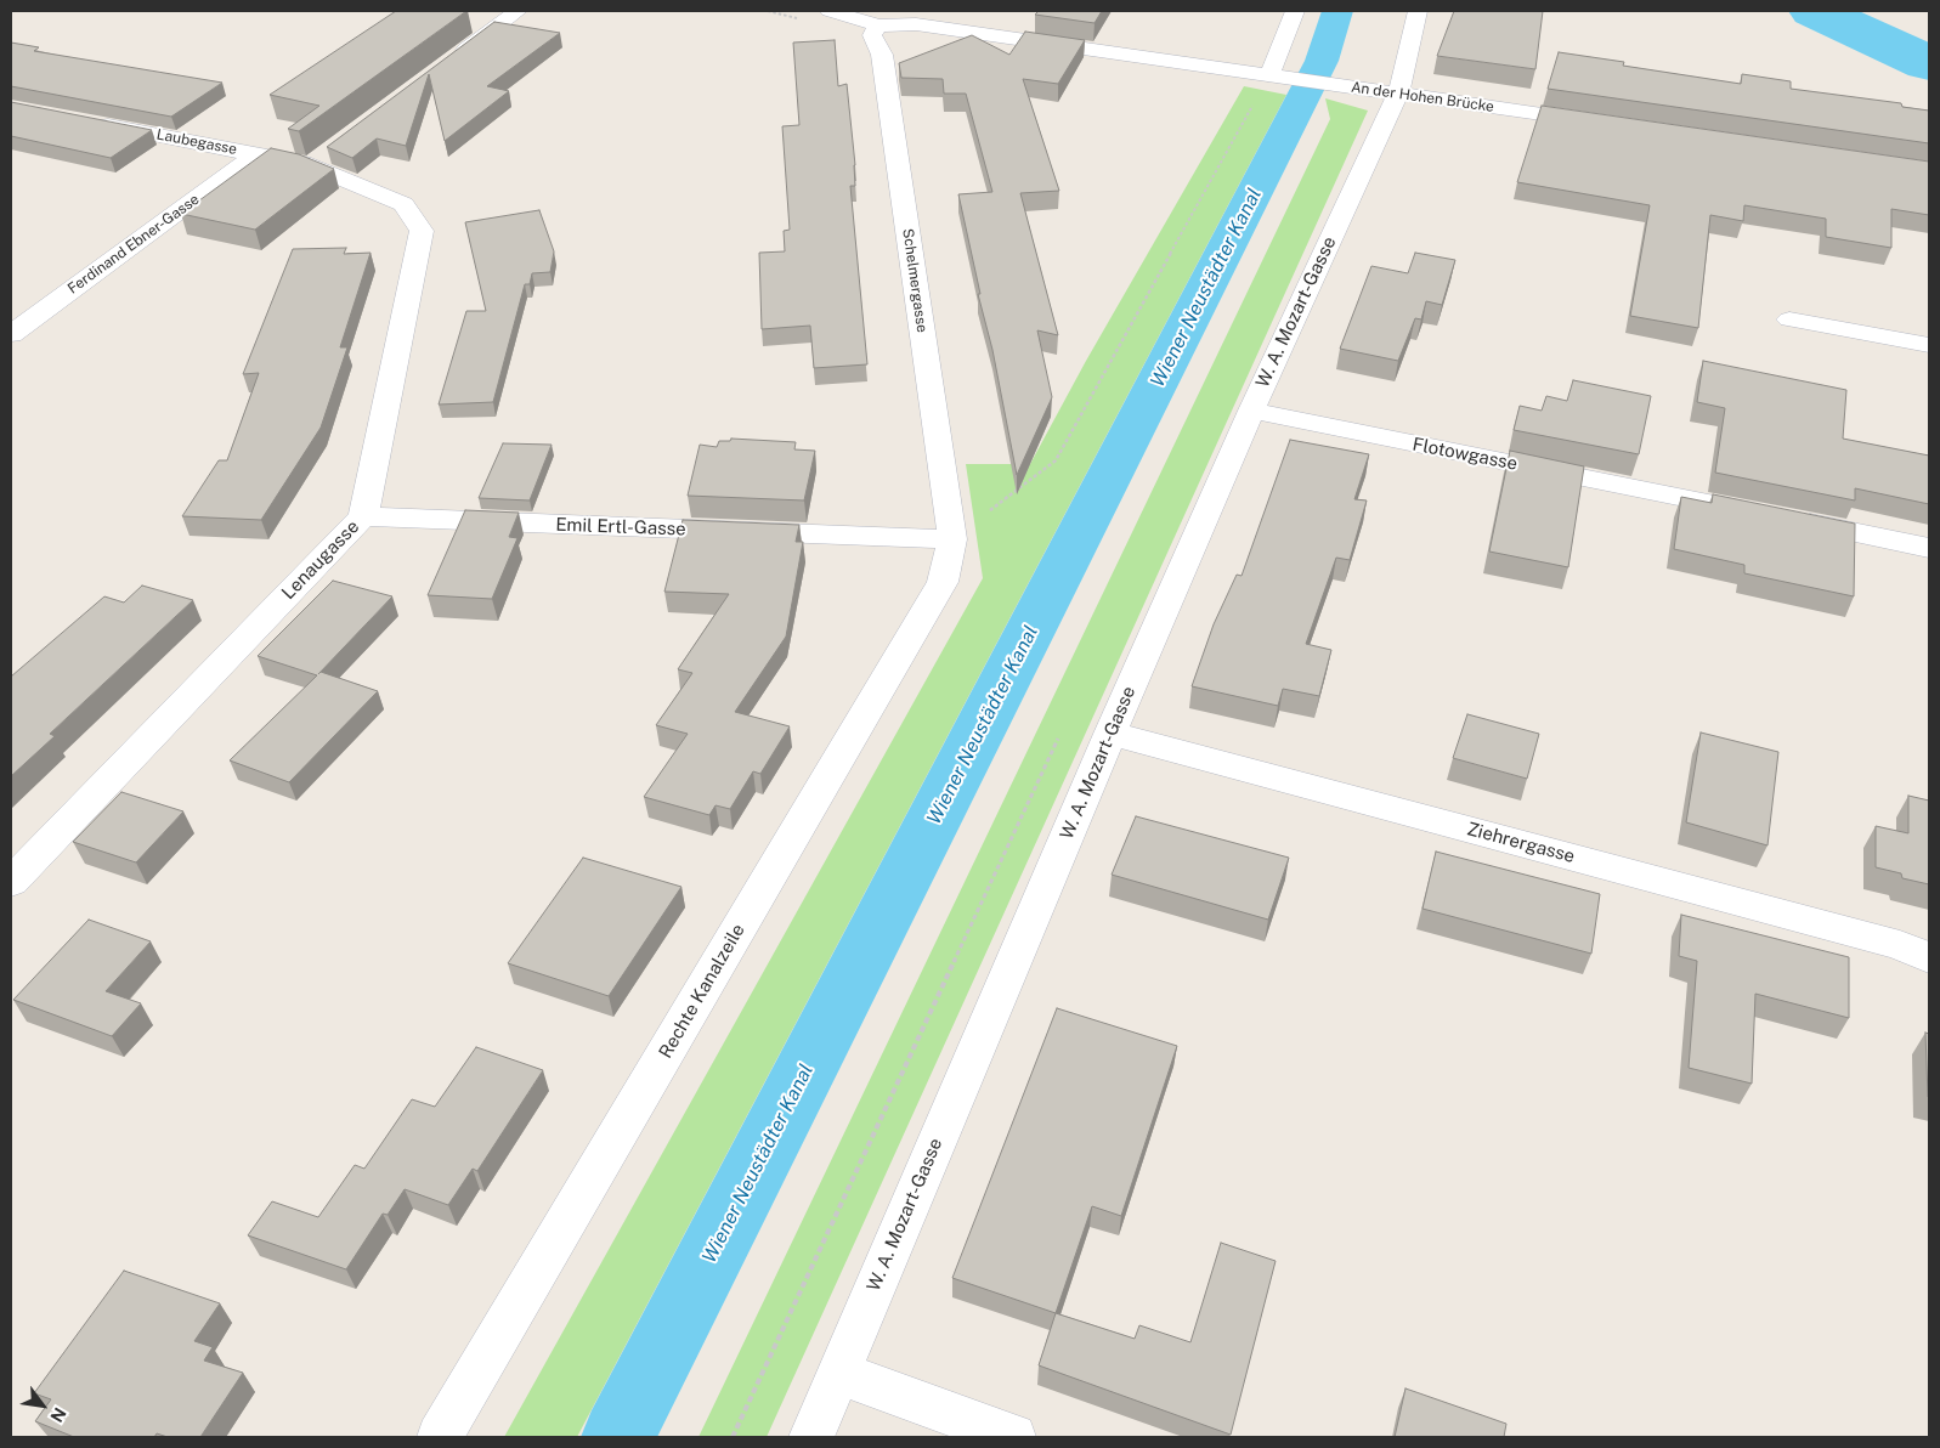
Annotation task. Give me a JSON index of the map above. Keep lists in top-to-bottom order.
{
  "streets": {
    "street": [
      "An der Hohen Brücke",
      "Laubegasse",
      "Ferdinand Ebner-Gasse",
      "Schelmergasse",
      "W. A. Mozart-Gasse",
      "Flotowgasse",
      "Emil Ertl-Gasse",
      "Lenaugasse",
      "Ziehrergasse",
      "Rechte Kanalzeile"
    ]
  },
  "crossings": [
    ["An der Hohen Brücke", "Schelmergasse"],
    ["An der Hohen Brücke", "W. A. Mozart-Gasse"],
    ["Laubegasse", "Ferdinand Ebner-Gasse"],
    ["Laubegasse", "Lenaugasse"],
    ["Schelmergasse", "Emil Ertl-Gasse"],
    ["Schelmergasse", "Rechte Kanalzeile"],
    ["W. A. Mozart-Gasse", "Flotowgasse"],
    ["W. A. Mozart-Gasse", "Ziehrergasse"],
    ["Emil Ertl-Gasse", "Lenaugasse"],
    ["Emil Ertl-Gasse", "Rechte Kanalzeile"]
  ],
  "water": ["Wiener Neustädter Kanal"],
  "north": "bottom right"
}
